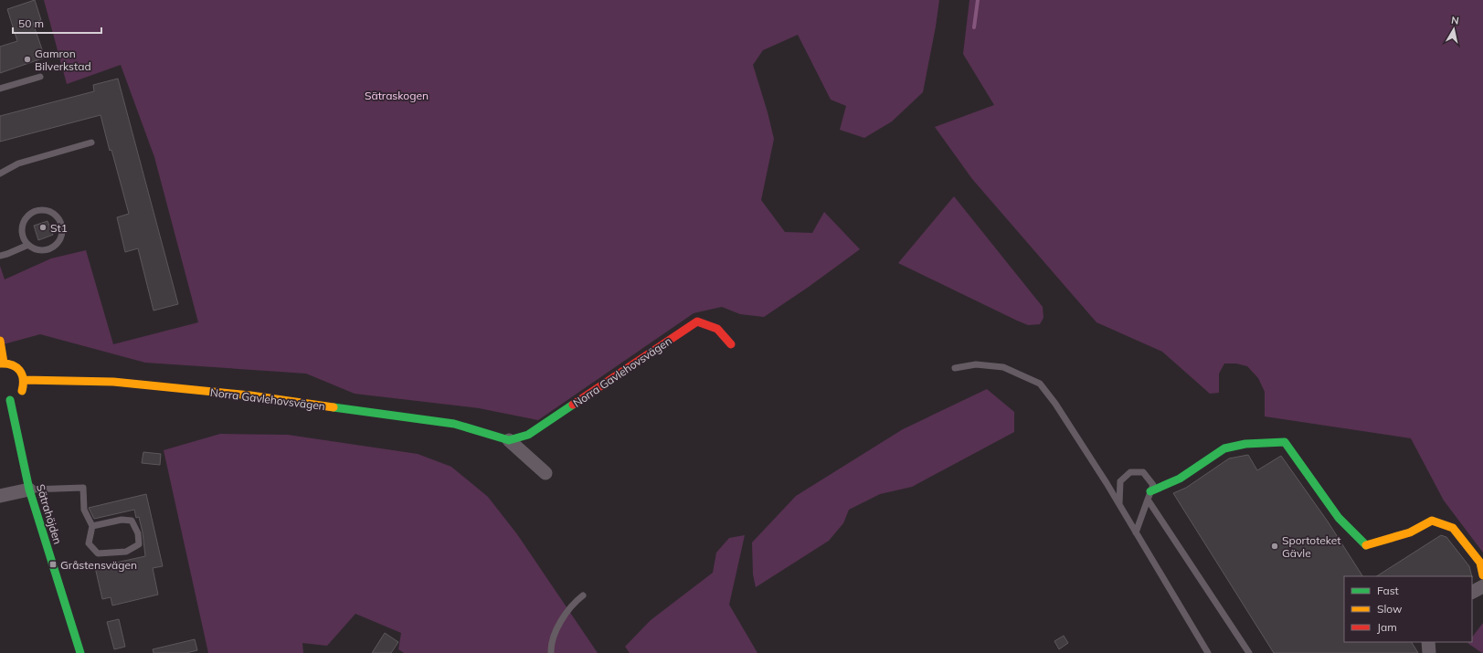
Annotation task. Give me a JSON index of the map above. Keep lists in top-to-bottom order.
{
  "streets": {
    "street": ["Norra Gavlehovsvägen", "Sätrahöjden"]
  },
  "parks": ["Sätraskogen"],
  "places": {
    "other": ["Gamron Bilverkstad", "St1", "Sportoteket Gävle"],
    "transit": ["Gråstensvägen"]
  },
  "legend": ["Fast", "Slow", "Jam"],
  "scale_bar": "50 m",
  "north": "top"
}
